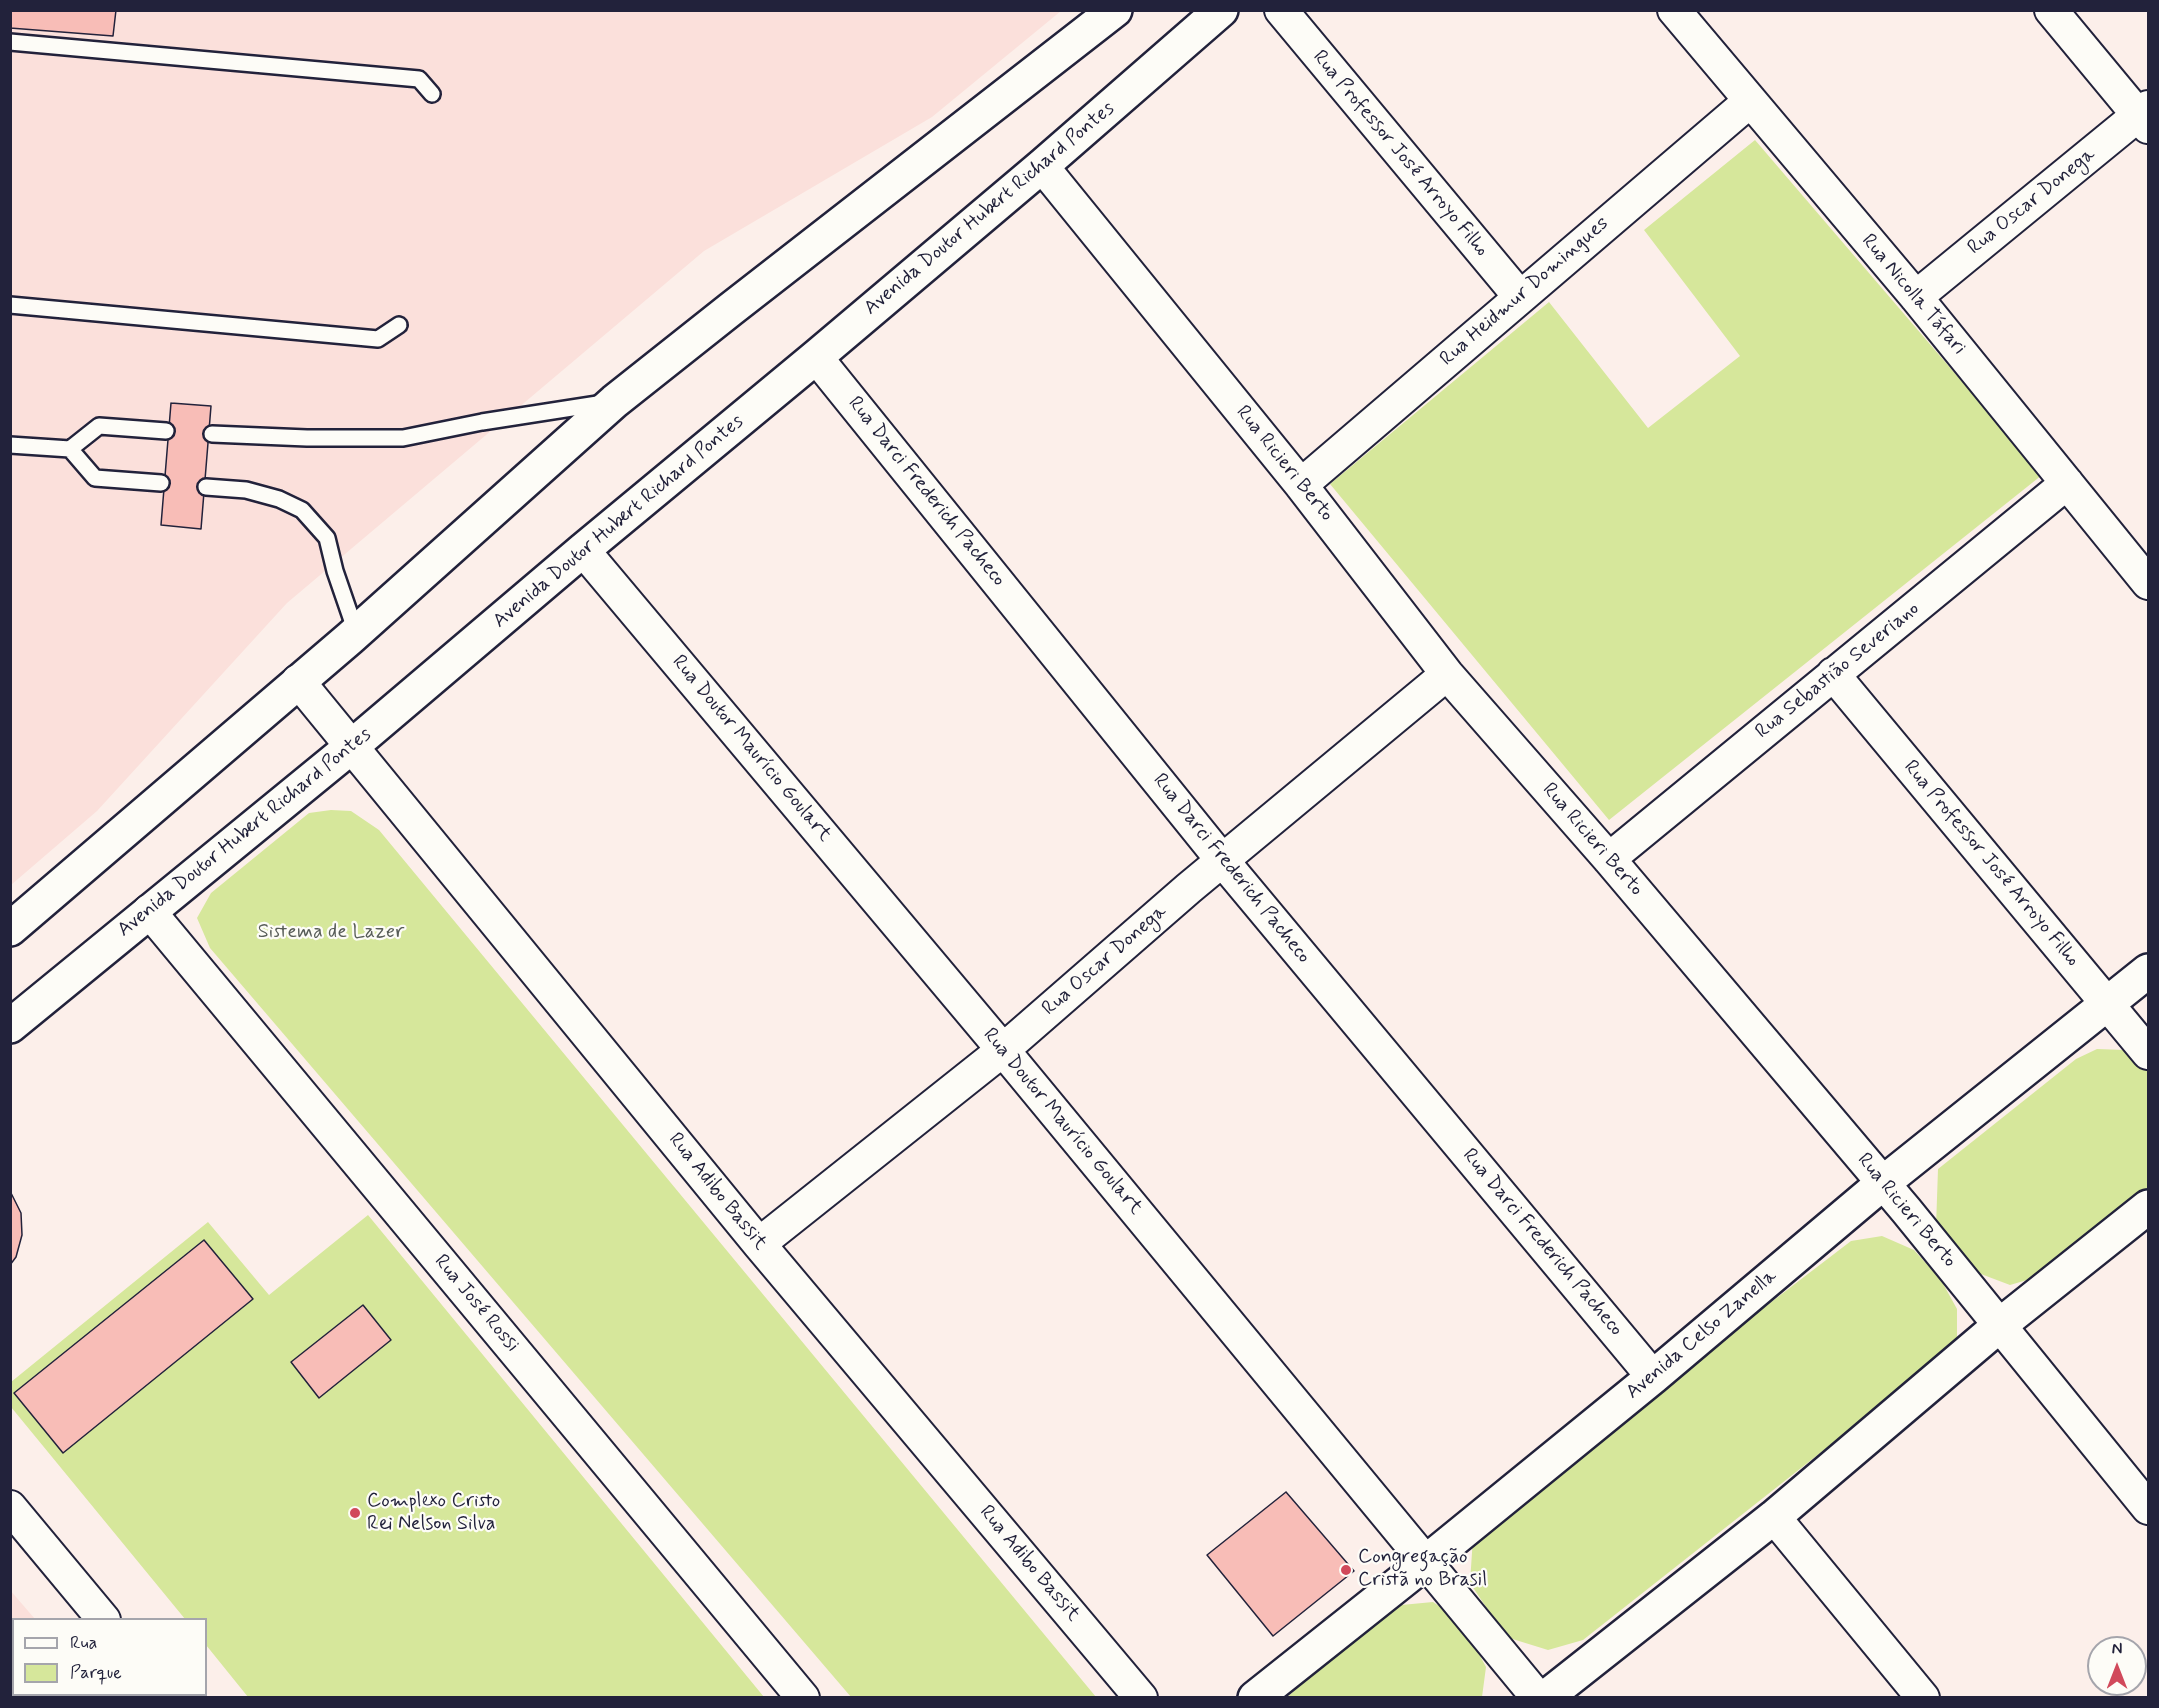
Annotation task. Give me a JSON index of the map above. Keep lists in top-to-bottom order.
{
  "streets": {
    "main road": ["Avenida Doutor Hubert Richard Pontes", "Avenida Celso Zanella"],
    "street": [
      "Rua Professor José Arroyo Filho",
      "Rua Oscar Donega",
      "Rua Heidmur Domingues",
      "Rua Nicolla Táfari",
      "Rua Ricieri Berto",
      "Rua Darci Frederich Pacheco",
      "Rua Sebastião Severiano",
      "Rua Doutor Maurício Goulart",
      "Rua Adibo Bassit",
      "Rua José Rossi"
    ]
  },
  "crossings": [
    ["Rua Professor José Arroyo Filho", "Rua Heidmur Domingues"],
    ["Rua Professor José Arroyo Filho", "Rua Sebastião Severiano"],
    ["Rua Professor José Arroyo Filho", "Avenida Celso Zanella"],
    ["Rua Oscar Donega", "Rua Nicolla Táfari"],
    ["Rua Oscar Donega", "Rua Ricieri Berto"],
    ["Rua Oscar Donega", "Rua Darci Frederich Pacheco"],
    ["Rua Oscar Donega", "Rua Doutor Maurício Goulart"],
    ["Rua Oscar Donega", "Rua Adibo Bassit"],
    ["Avenida Doutor Hubert Richard Pontes", "Rua Ricieri Berto"],
    ["Avenida Doutor Hubert Richard Pontes", "Rua Darci Frederich Pacheco"],
    ["Avenida Doutor Hubert Richard Pontes", "Rua Doutor Maurício Goulart"],
    ["Avenida Doutor Hubert Richard Pontes", "Rua Adibo Bassit"],
    ["Avenida Doutor Hubert Richard Pontes", "Rua José Rossi"],
    ["Rua Heidmur Domingues", "Rua Nicolla Táfari"],
    ["Rua Heidmur Domingues", "Rua Ricieri Berto"],
    ["Rua Nicolla Táfari", "Rua Sebastião Severiano"],
    ["Rua Ricieri Berto", "Rua Sebastião Severiano"],
    ["Rua Ricieri Berto", "Avenida Celso Zanella"],
    ["Rua Darci Frederich Pacheco", "Avenida Celso Zanella"],
    ["Rua Doutor Maurício Goulart", "Avenida Celso Zanella"]
  ],
  "parks": ["Sistema de Lazer"],
  "places": ["Complexo Cristo Rei Nelson Silva", "Congregação Cristã no Brasil"],
  "legend": ["Rua", "Parque"],
  "north": "top"
}
